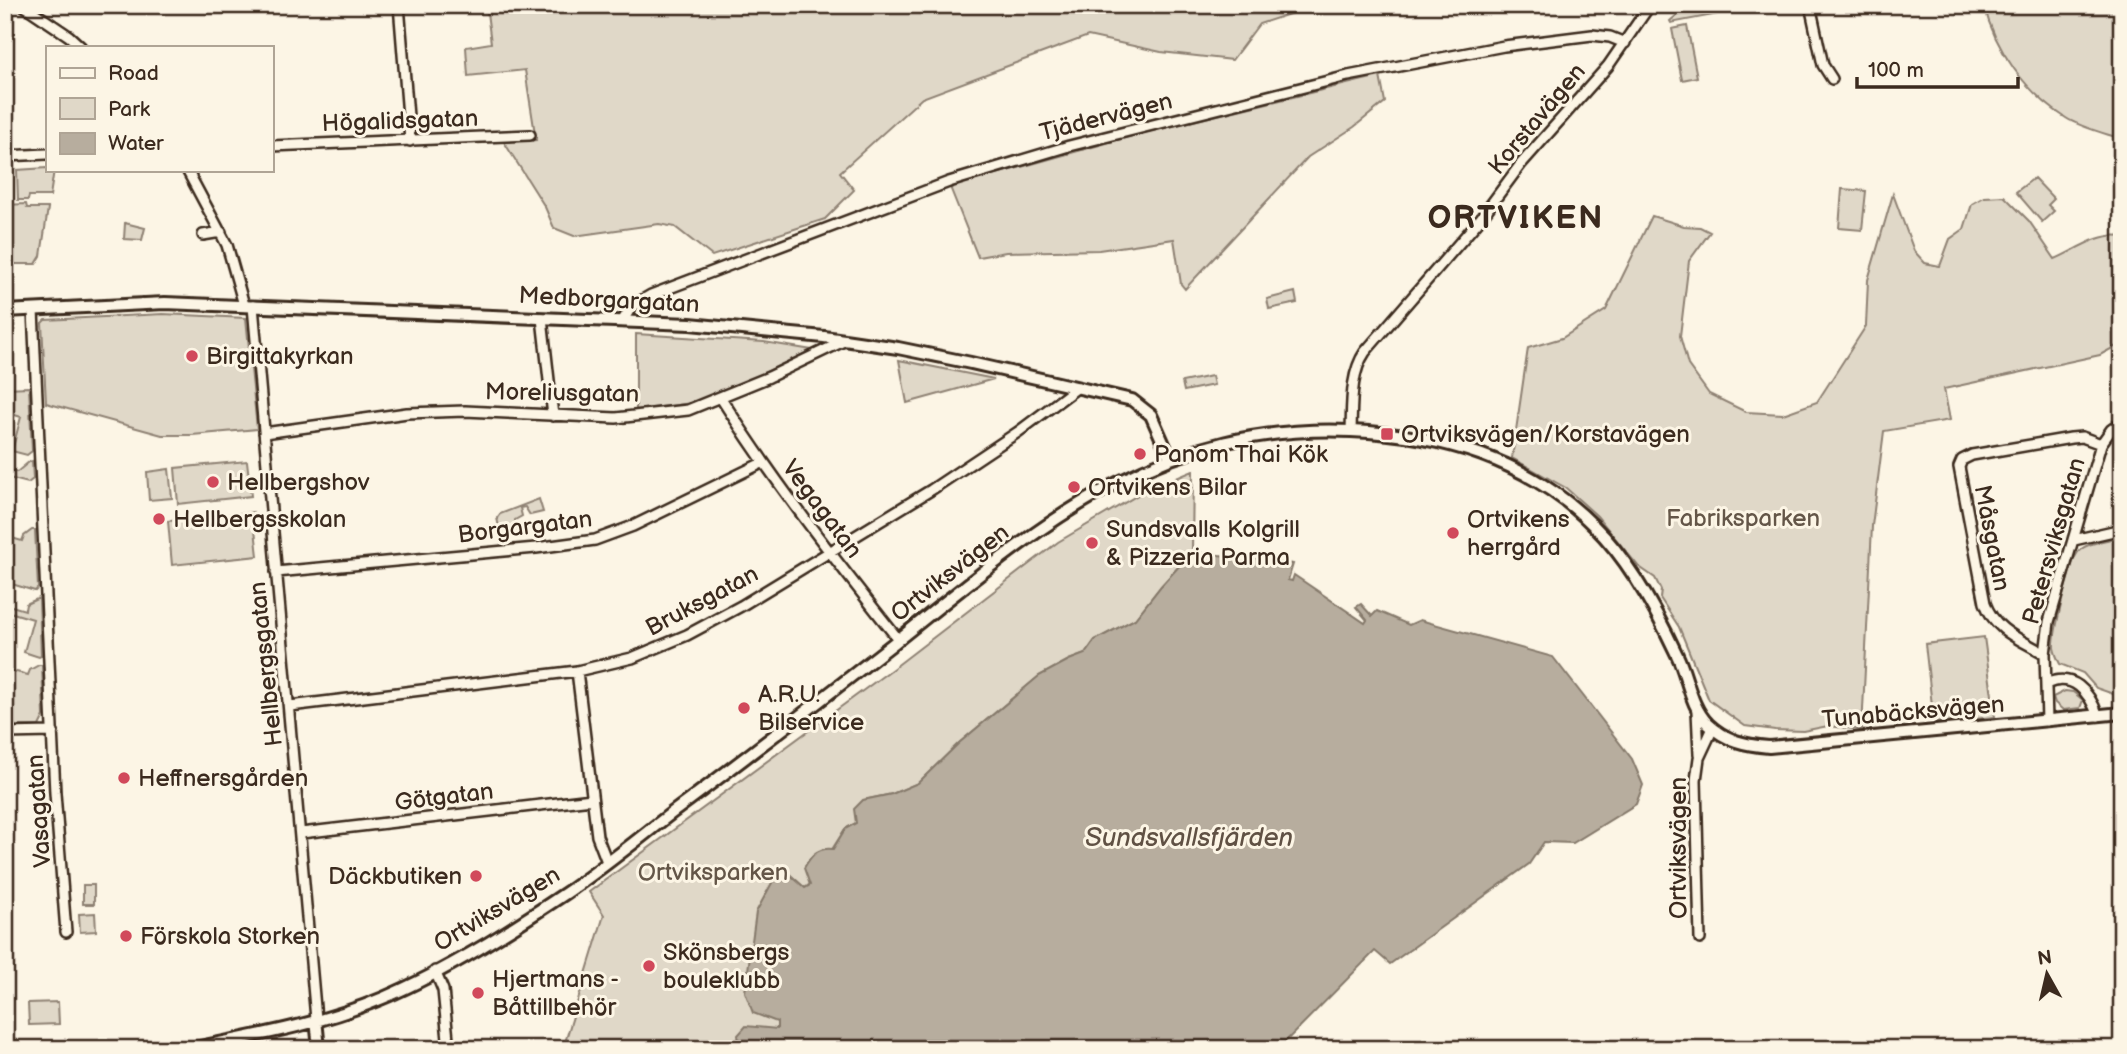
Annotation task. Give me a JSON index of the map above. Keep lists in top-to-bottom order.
{
  "streets": {
    "street": [
      "Tjädervägen",
      "Korstavägen",
      "Högalidsgatan",
      "Medborgargatan",
      "Moreliusgatan",
      "Vegagatan",
      "Borgargatan",
      "Måsgatan",
      "Petersviksgatan",
      "Ortviksvägen",
      "Bruksgatan",
      "Hellbergsgatan",
      "Tunabäcksvägen",
      "Götgatan",
      "Vasagatan"
    ]
  },
  "crossings": [
    ["Tjädervägen", "Korstavägen"],
    ["Tjädervägen", "Medborgargatan"],
    ["Korstavägen", "Ortviksvägen"],
    ["Medborgargatan", "Moreliusgatan"],
    ["Medborgargatan", "Ortviksvägen"],
    ["Medborgargatan", "Bruksgatan"],
    ["Medborgargatan", "Hellbergsgatan"],
    ["Medborgargatan", "Vasagatan"],
    ["Moreliusgatan", "Vegagatan"],
    ["Moreliusgatan", "Hellbergsgatan"],
    ["Vegagatan", "Borgargatan"],
    ["Vegagatan", "Ortviksvägen"],
    ["Vegagatan", "Bruksgatan"],
    ["Borgargatan", "Hellbergsgatan"],
    ["Måsgatan", "Petersviksgatan"],
    ["Petersviksgatan", "Tunabäcksvägen"],
    ["Ortviksvägen", "Hellbergsgatan"],
    ["Ortviksvägen", "Tunabäcksvägen"],
    ["Bruksgatan", "Hellbergsgatan"],
    ["Hellbergsgatan", "Götgatan"]
  ],
  "districts": ["ORTVIKEN"],
  "water": ["Sundsvallsfjärden"],
  "parks": ["Fabriksparken", "Ortviksparken"],
  "places": {
    "other": [
      "Birgittakyrkan",
      "Panom Thai Kök",
      "Hellbergshov",
      "Ortvikens Bilar",
      "Hellbergsskolan",
      "Ortvikens herrgård",
      "Sundsvalls Kolgrill & Pizzeria Parma",
      "A.R.U. Bilservice",
      "Heffnersgården",
      "Däckbutiken",
      "Förskola Storken",
      "Skönsbergs bouleklubb",
      "Hjertmans - Båttillbehör"
    ],
    "transit": ["Ortviksvägen/Korstavägen"]
  },
  "legend": ["Road", "Park", "Water"],
  "scale_bar": "100 m",
  "north": "top"
}
